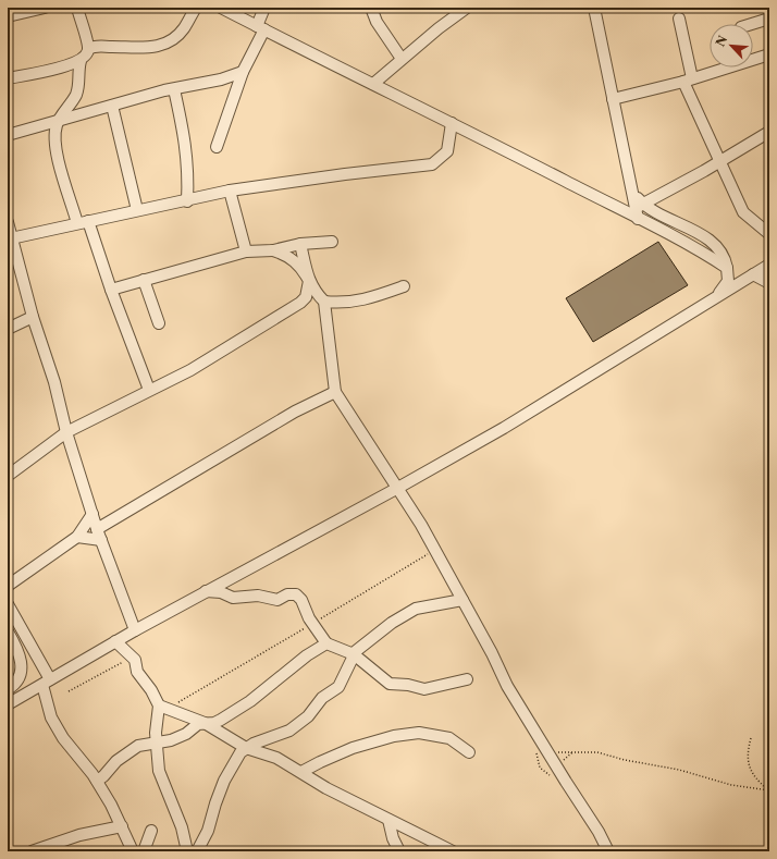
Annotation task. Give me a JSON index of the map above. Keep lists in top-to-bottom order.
{
  "north": "top left"
}
